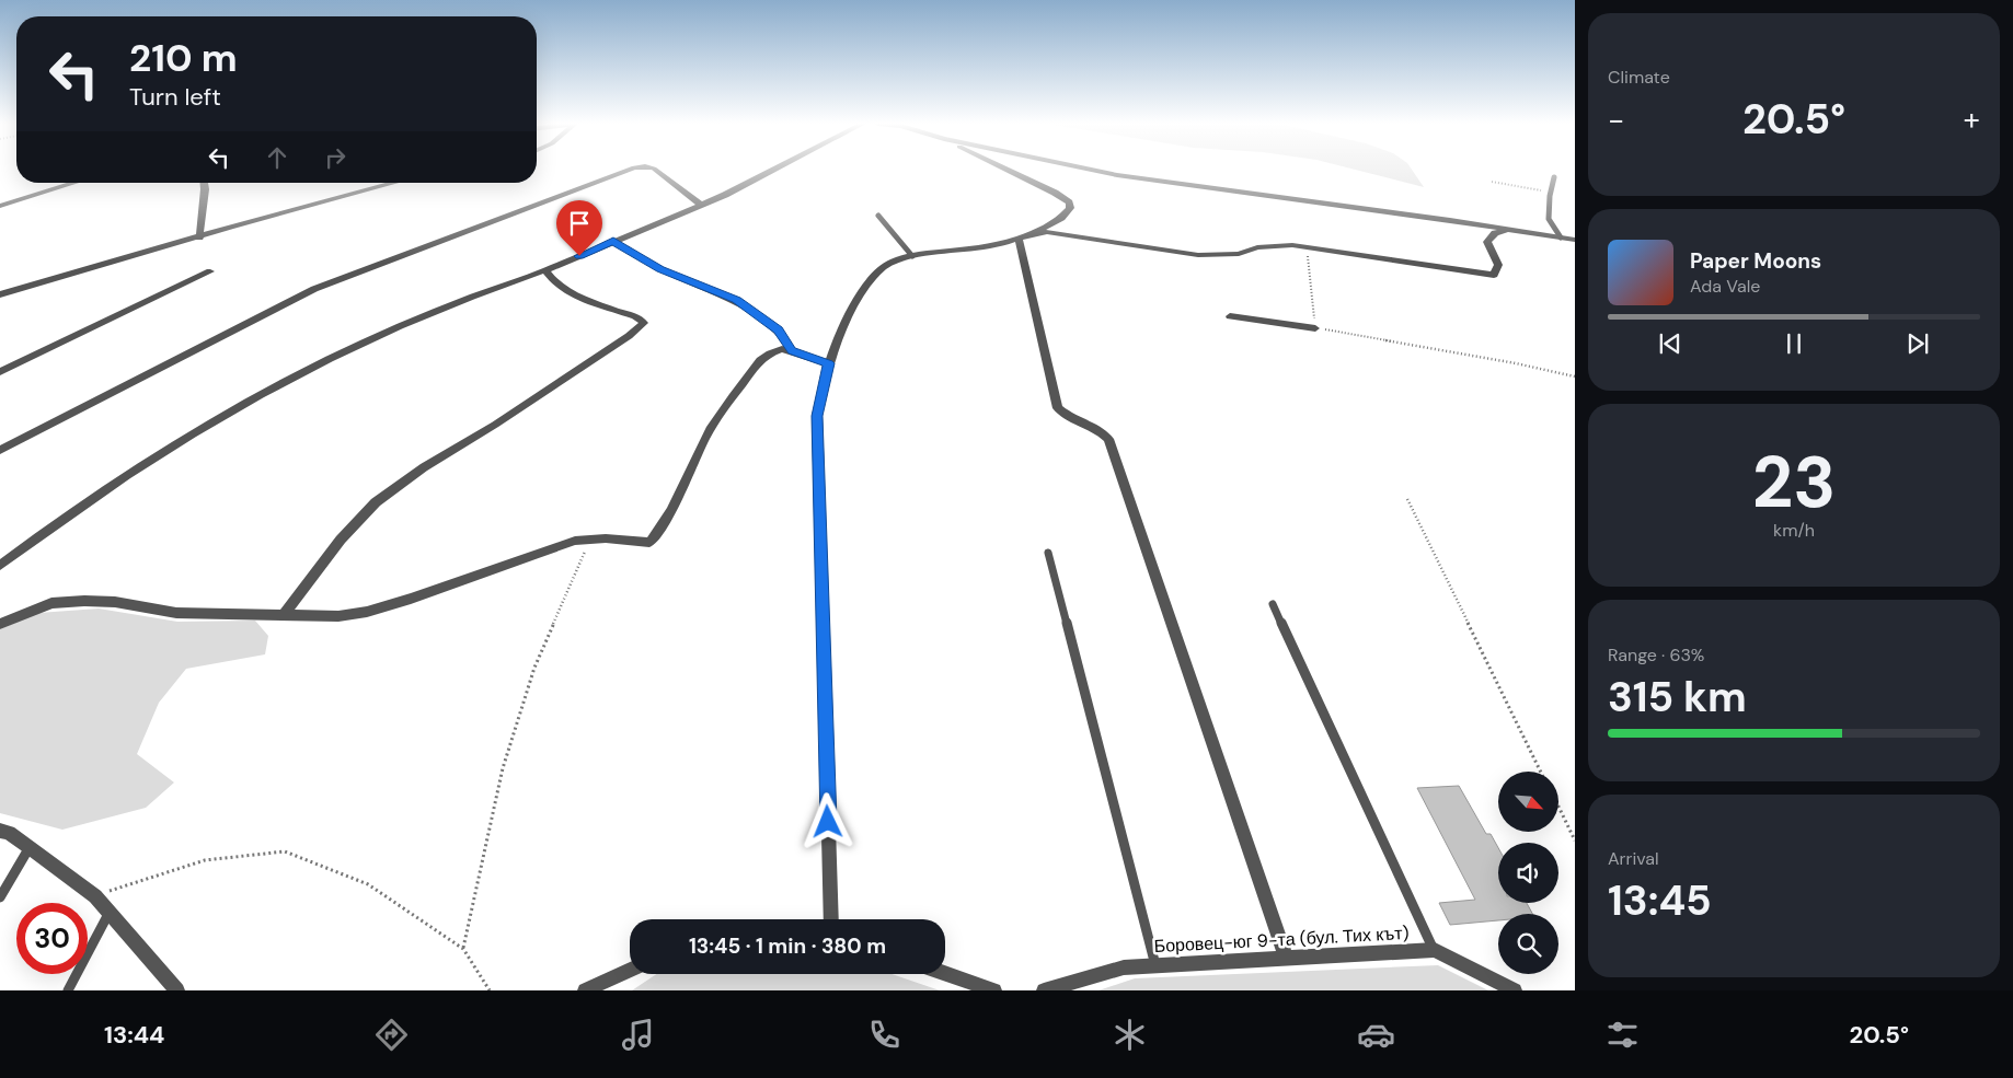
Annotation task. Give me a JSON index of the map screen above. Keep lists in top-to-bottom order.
{
  "streets": {
    "street": ["Боровец-юг 9-та (бул. Тих кът)"]
  },
  "north": "bottom right",
  "page": {
    "tile": [
      "Climate",
      ["23", "km/h"],
      ["Range · 63%", "315 km"],
      ["Arrival", "13:45"]
    ],
    "turn": ["210 m", "Turn left"],
    "heat": ["−", "20.5°", "+"],
    "song": ["Paper Moons", "Ada Vale"],
    "limit": "30",
    "trip": "13:45 · 1 min · 380 m",
    "tabs": ["13:44", "20.5°"]
  }
}
